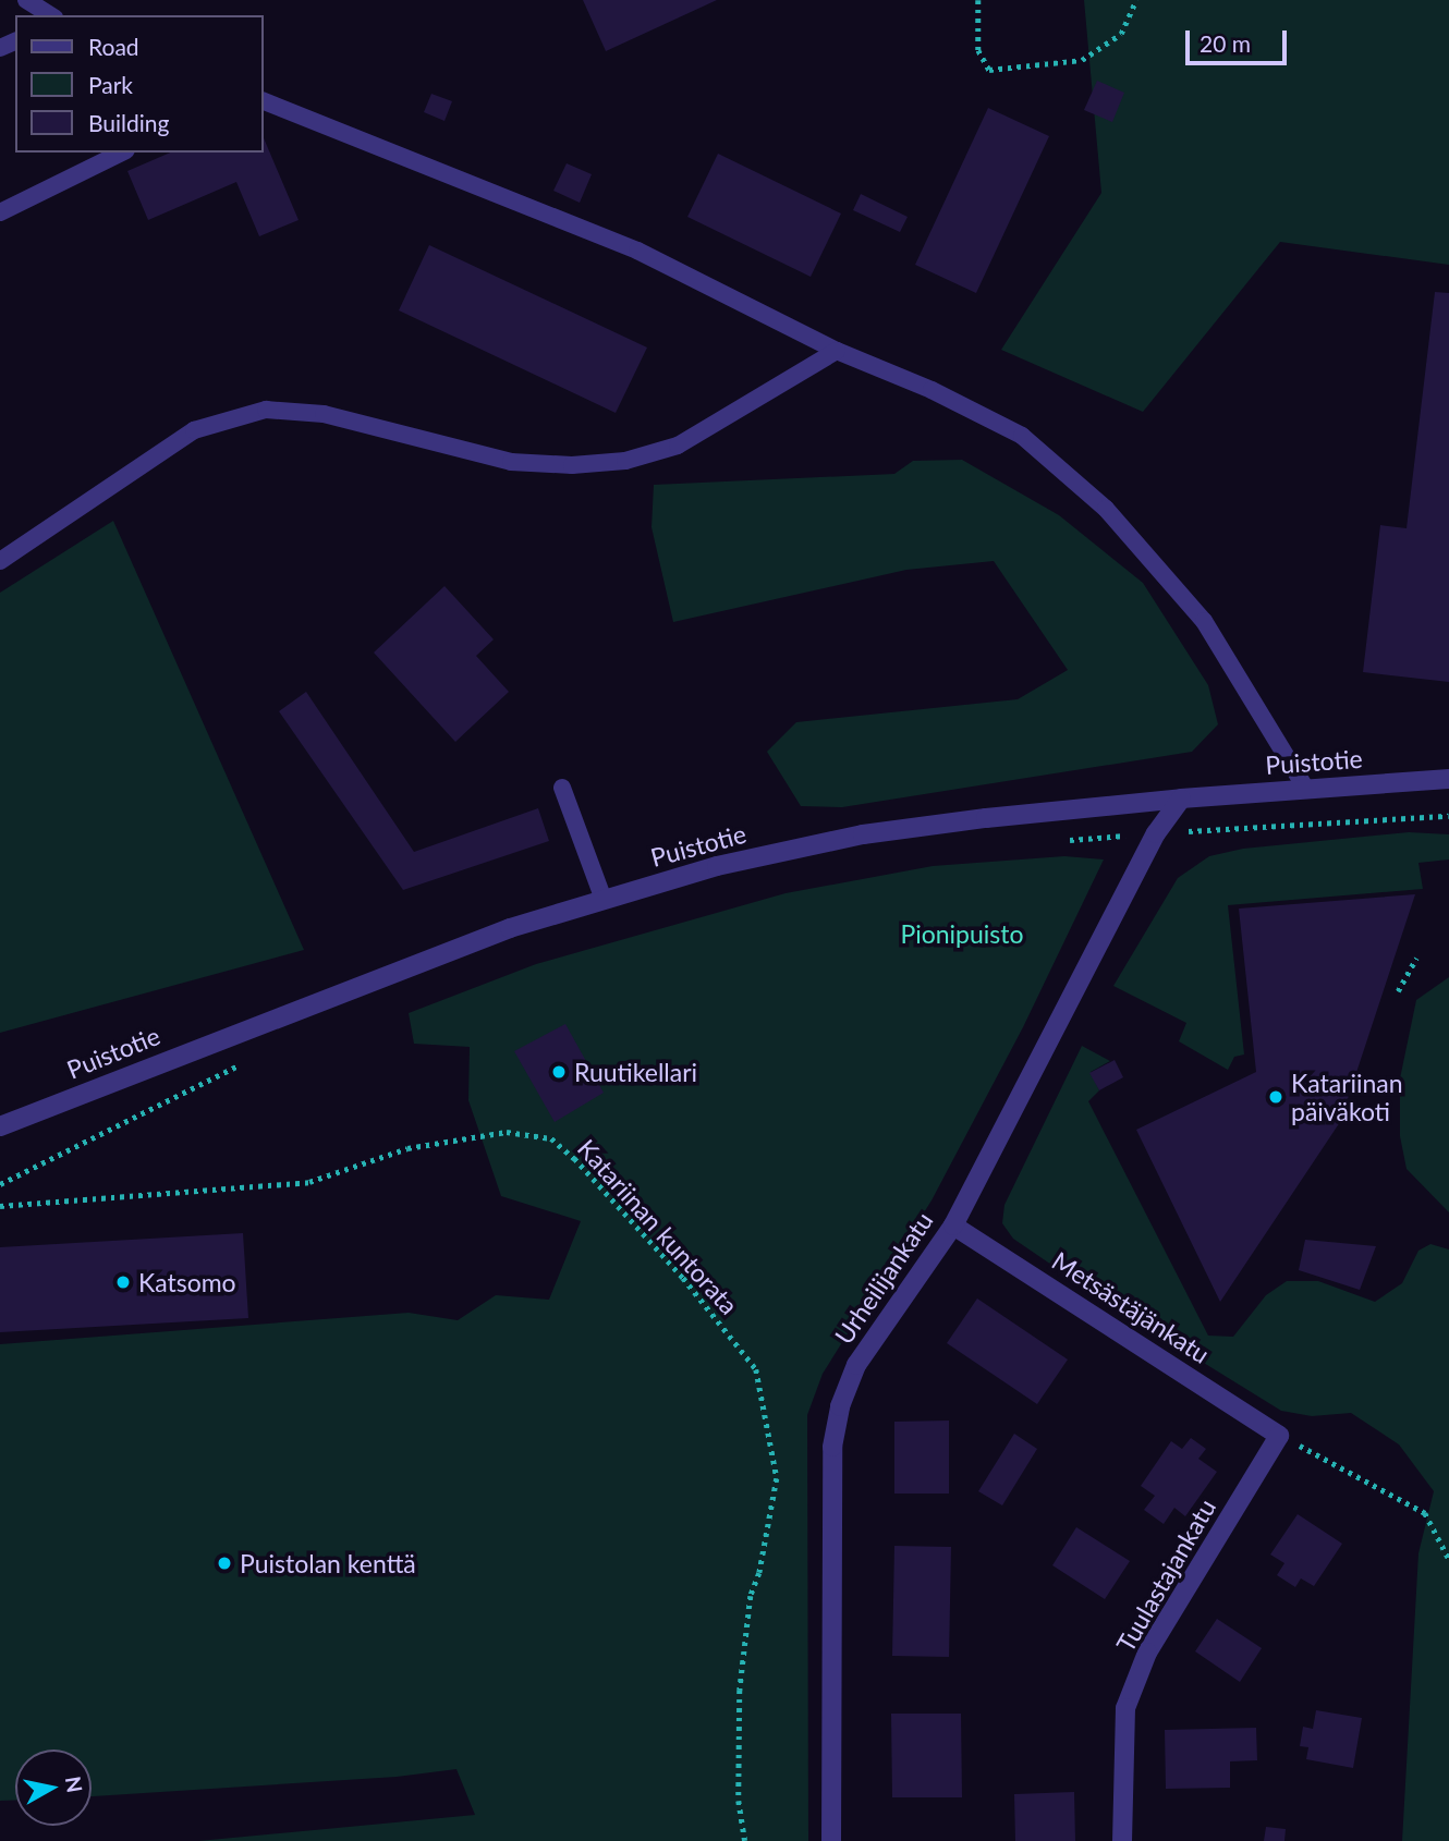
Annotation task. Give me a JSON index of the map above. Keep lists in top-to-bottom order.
{
  "streets": {
    "street": [
      "Puistotie",
      "Urheilijankatu",
      "Metsästäjänkatu",
      "Tuulastajankatu"
    ],
    "path": ["Katariinan kuntorata"]
  },
  "crossings": [
    ["Puistotie", "Urheilijankatu"],
    ["Urheilijankatu", "Metsästäjänkatu"],
    ["Metsästäjänkatu", "Tuulastajankatu"]
  ],
  "parks": ["Pionipuisto"],
  "places": [
    "Ruutikellari",
    "Katariinan päiväkoti",
    "Katsomo",
    "Puistolan kenttä"
  ],
  "legend": ["Road", "Park", "Building"],
  "scale_bar": "20 m",
  "north": "right"
}
